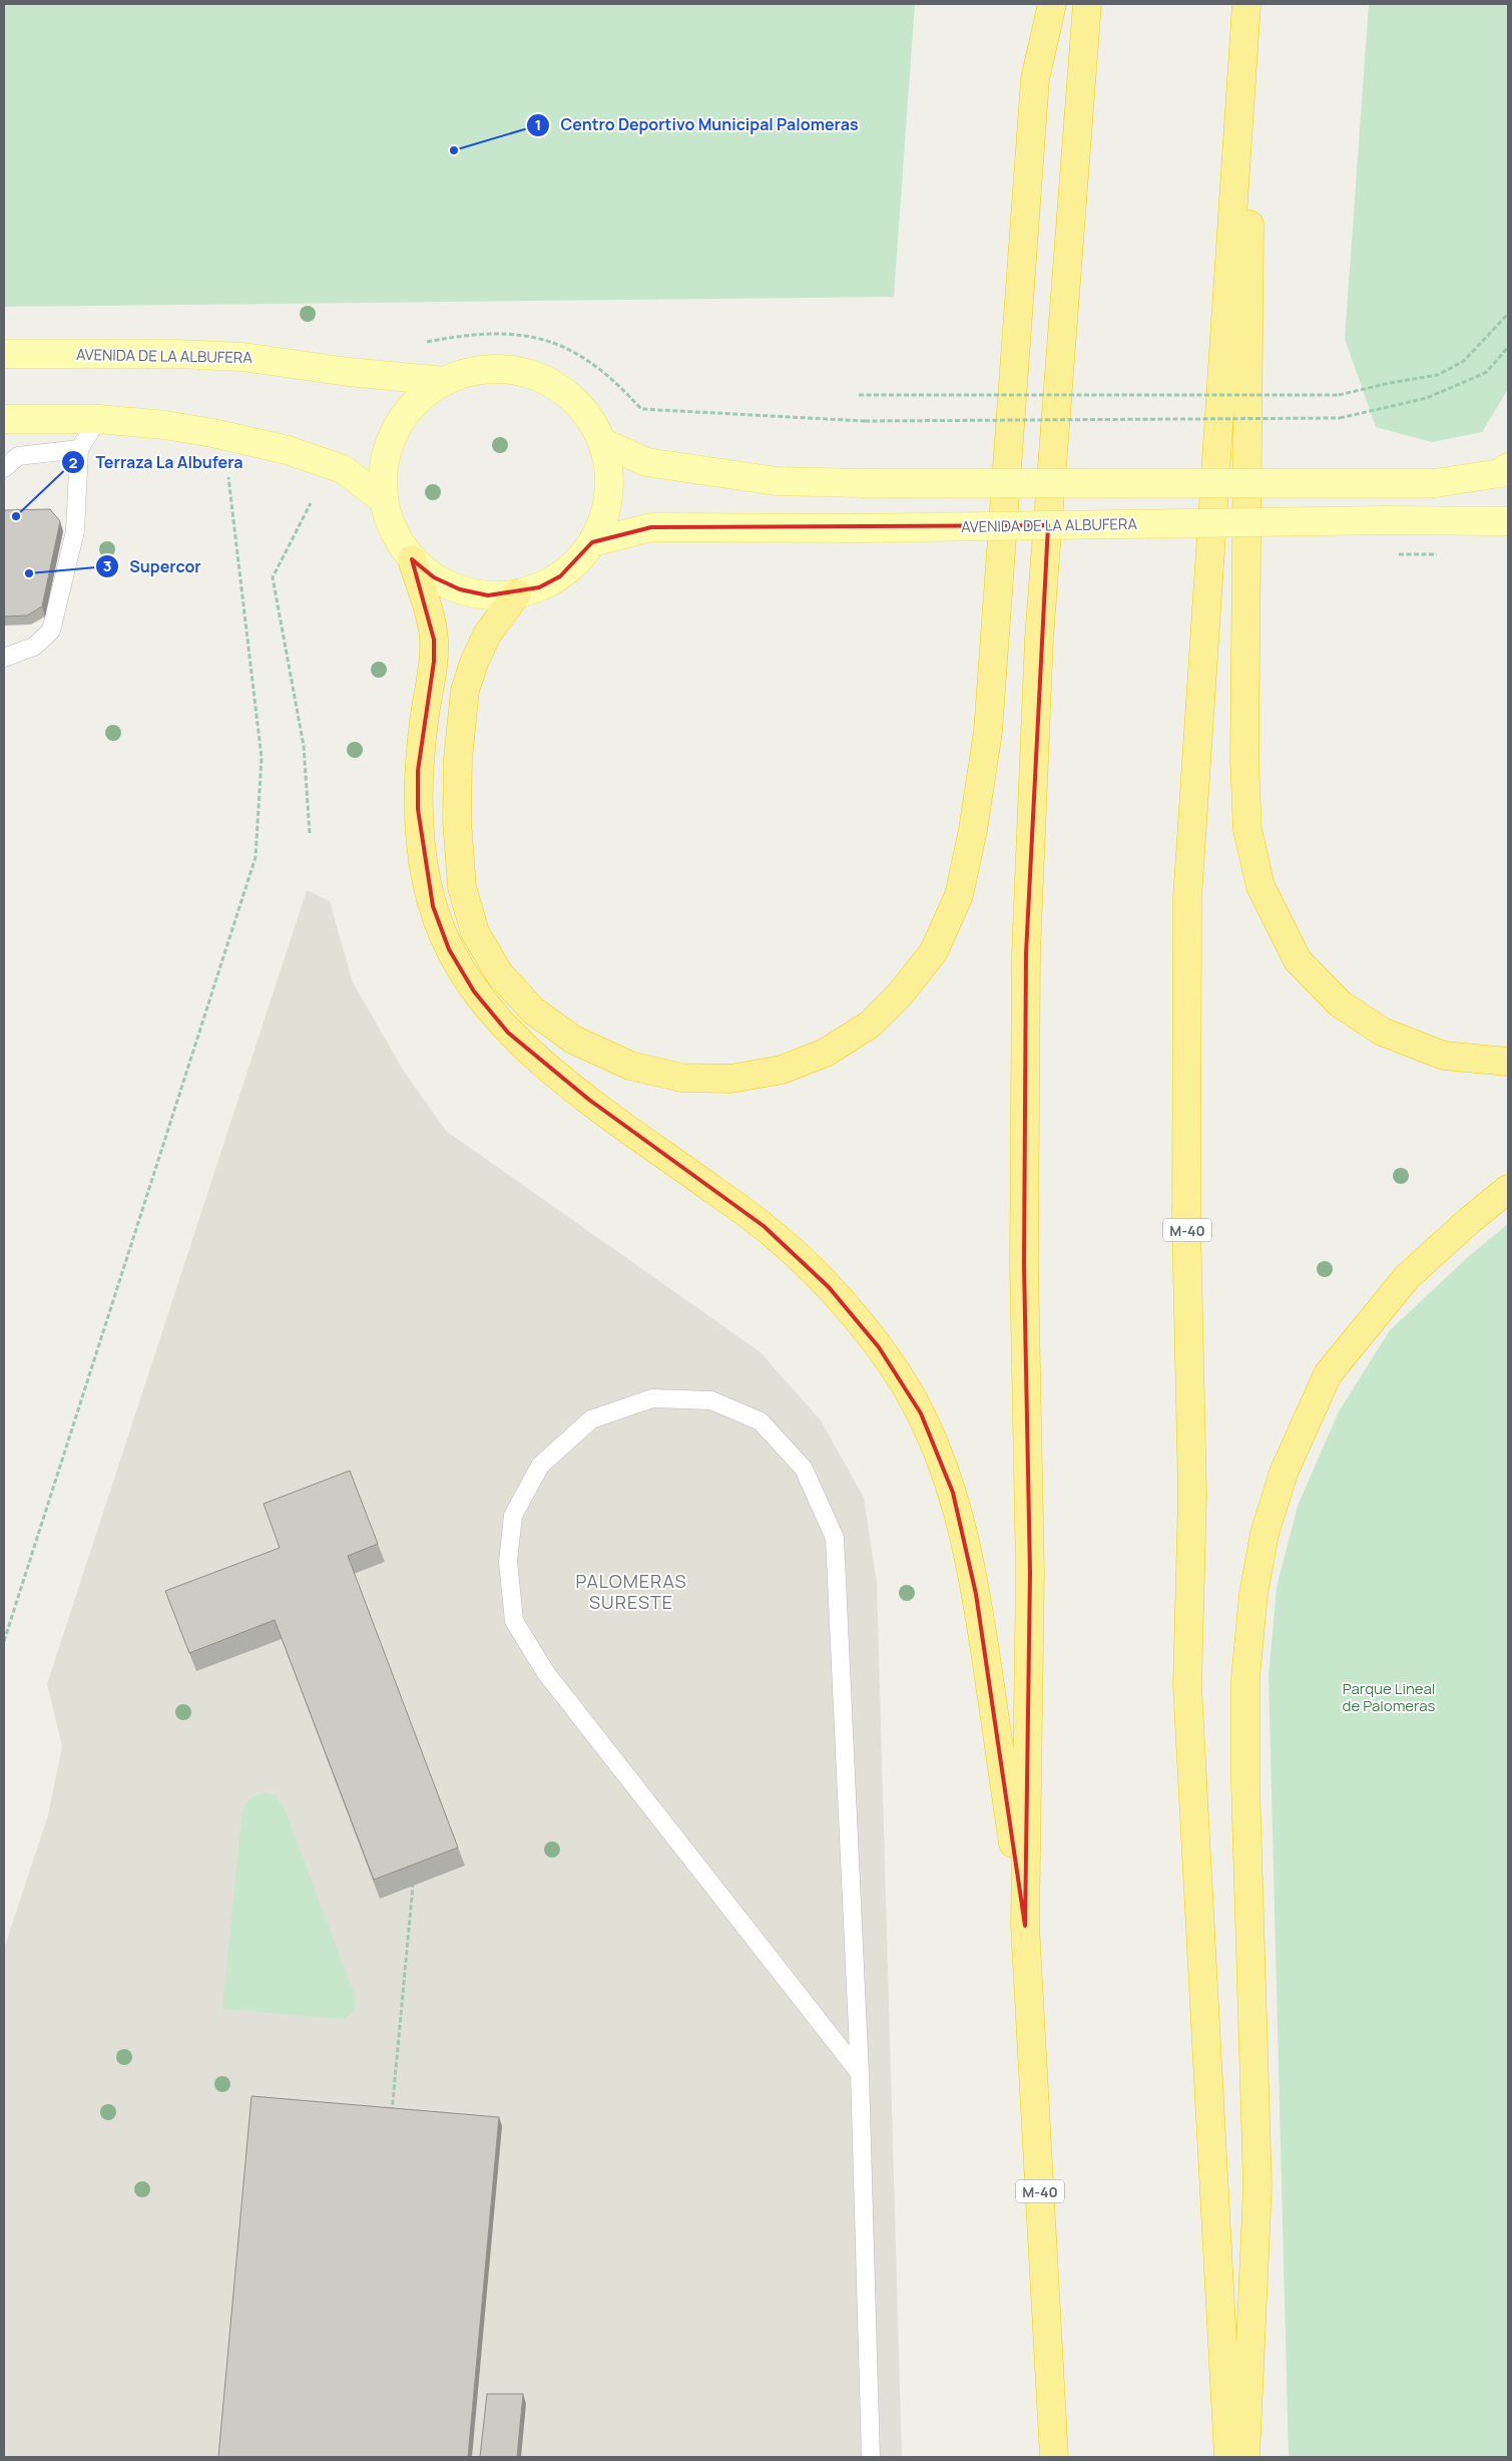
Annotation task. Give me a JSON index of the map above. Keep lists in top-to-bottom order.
{
  "streets": {
    "highway": ["M-40"],
    "main road": ["AVENIDA DE LA ALBUFERA"]
  },
  "districts": ["PALOMERAS SURESTE"],
  "parks": ["Parque Lineal de Palomeras"],
  "places": ["Centro Deportivo Municipal Palomeras", "Terraza La Albufera", "Supercor"]
}
